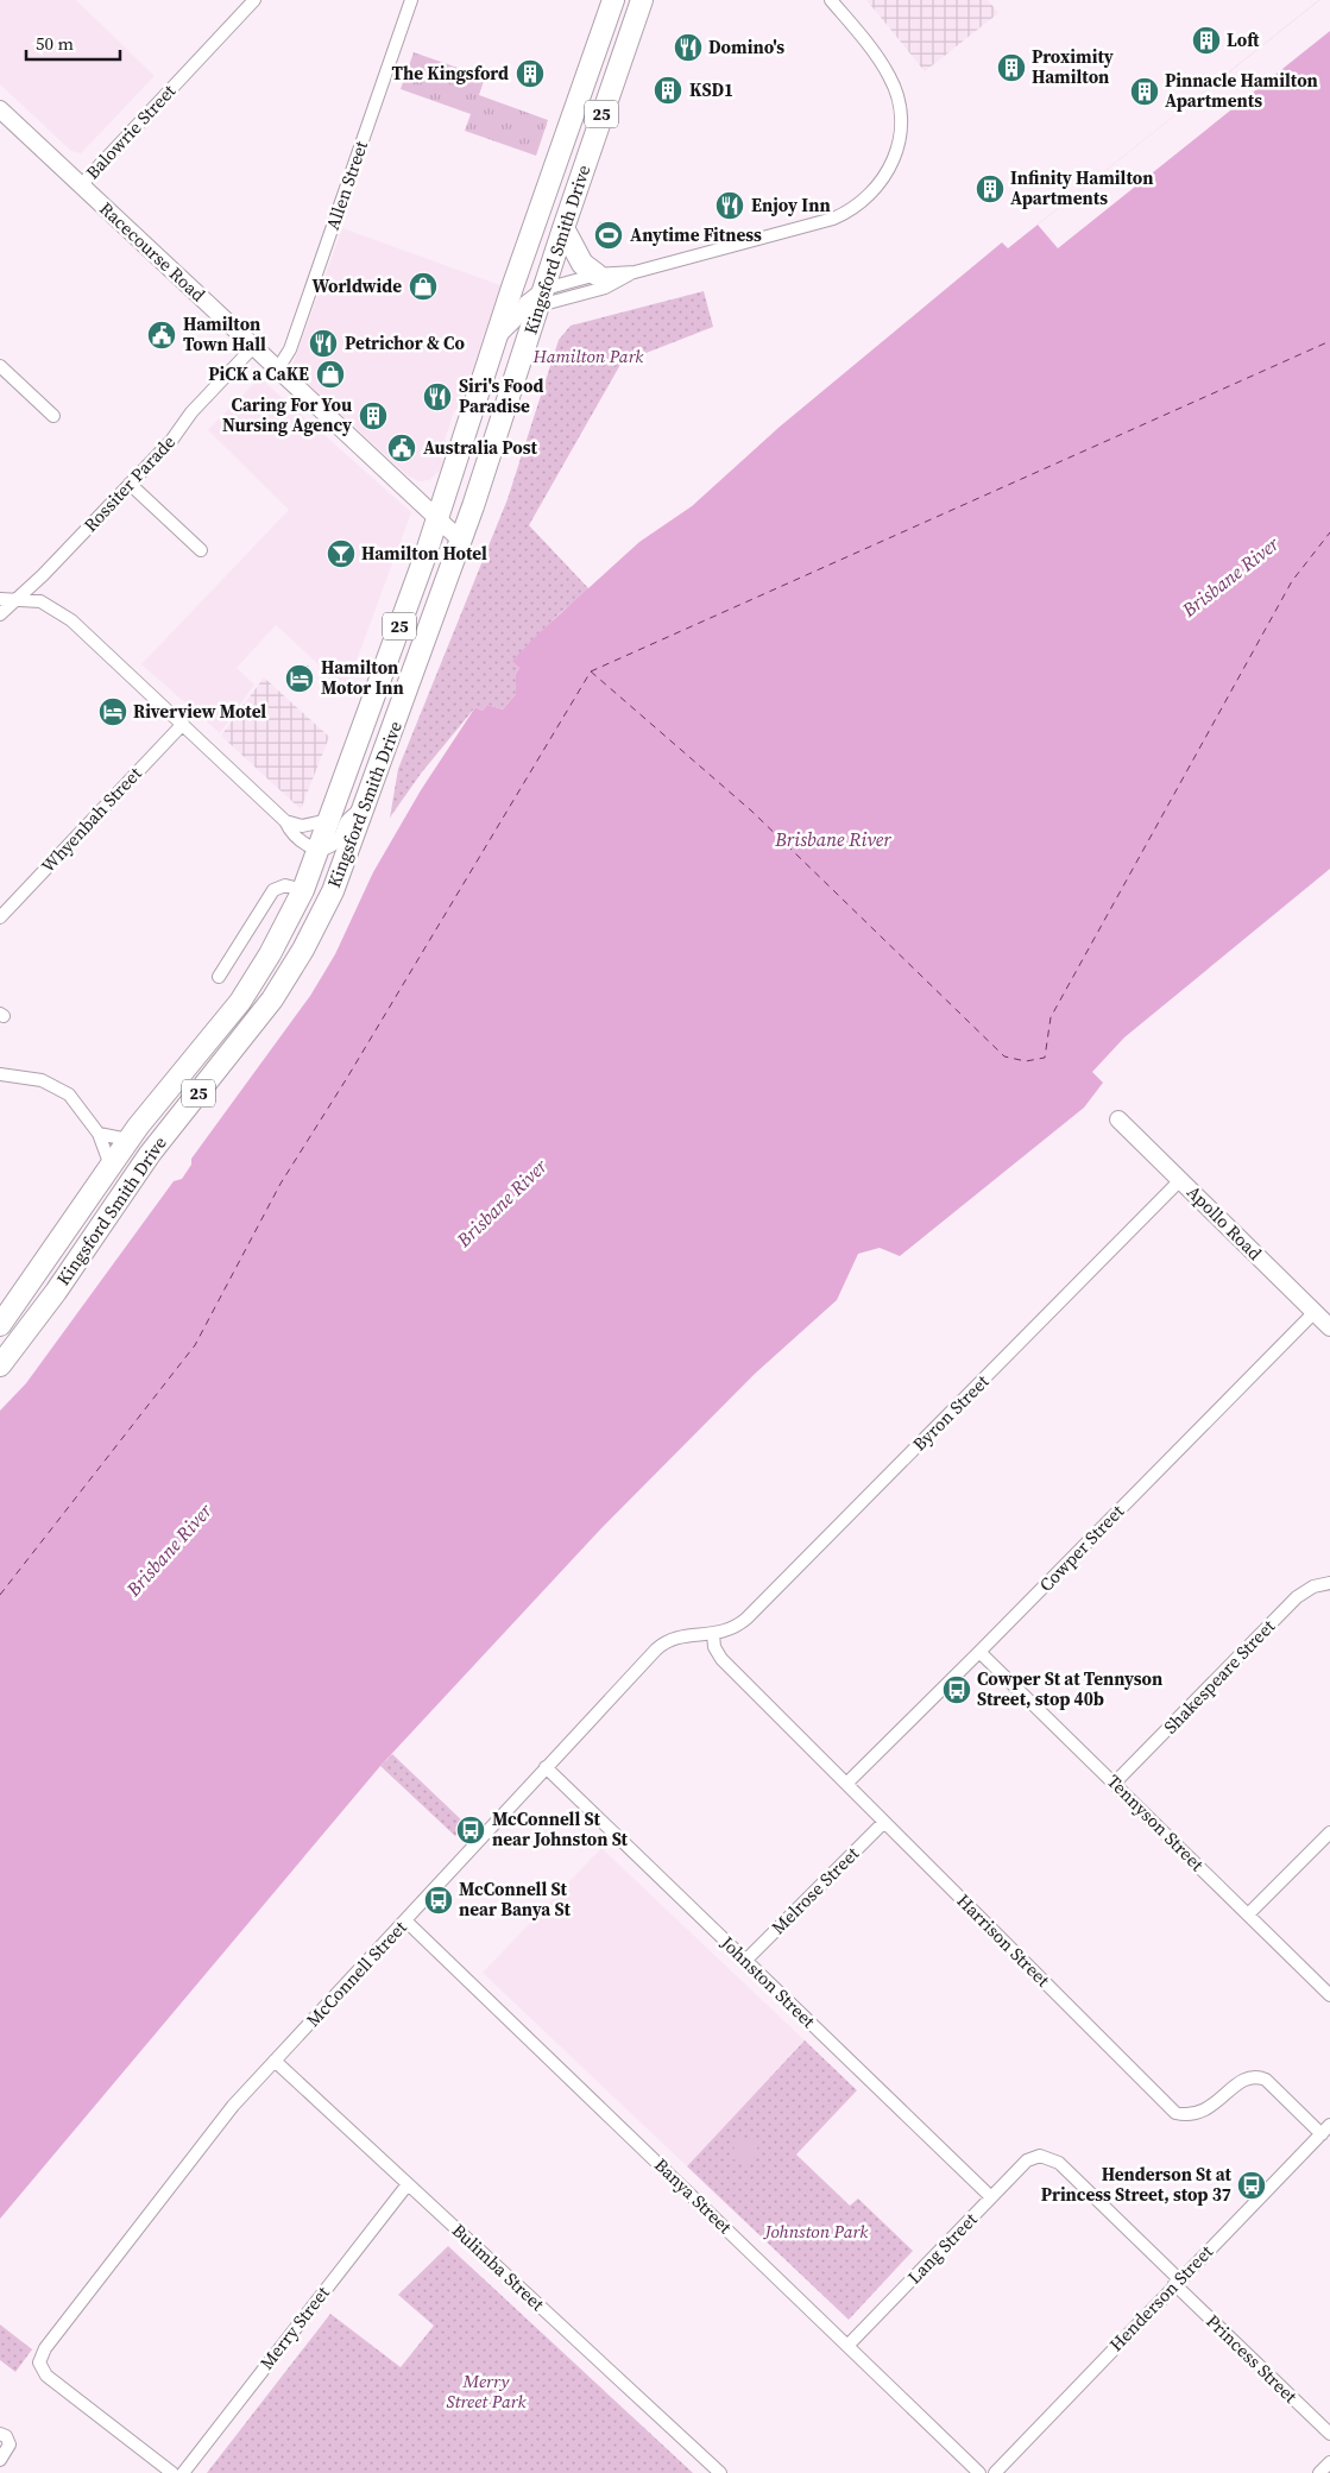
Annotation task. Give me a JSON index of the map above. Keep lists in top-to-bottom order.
{
  "streets": {
    "highway": ["25", "Kingsford Smith Drive"],
    "street": [
      "Balowrie Street",
      "Allen Street",
      "Racecourse Road",
      "Rossiter Parade",
      "Whyenbah Street",
      "Apollo Road",
      "Byron Street",
      "Cowper Street",
      "Shakespeare Street",
      "Tennyson Street",
      "Melrose Street",
      "Harrison Street",
      "McConnell Street",
      "Johnston Street",
      "Banya Street",
      "Lang Street",
      "Bulimba Street",
      "Henderson Street",
      "Merry Street",
      "Princess Street"
    ]
  },
  "crossings": [
    ["Balowrie Street", "Racecourse Road"],
    ["Allen Street", "Racecourse Road"],
    ["Kingsford Smith Drive", "Racecourse Road"],
    ["Racecourse Road", "Rossiter Parade"],
    ["Apollo Road", "Byron Street"],
    ["Apollo Road", "Cowper Street"],
    ["Byron Street", "Harrison Street"],
    ["Byron Street", "McConnell Street"],
    ["Cowper Street", "Tennyson Street"],
    ["Cowper Street", "Harrison Street"],
    ["Shakespeare Street", "Tennyson Street"],
    ["Melrose Street", "Harrison Street"],
    ["Melrose Street", "Johnston Street"],
    ["Harrison Street", "McConnell Street"],
    ["Harrison Street", "Henderson Street"],
    ["McConnell Street", "Johnston Street"],
    ["McConnell Street", "Banya Street"],
    ["McConnell Street", "Bulimba Street"],
    ["Johnston Street", "Lang Street"],
    ["Banya Street", "Lang Street"],
    ["Lang Street", "Princess Street"],
    ["Bulimba Street", "Merry Street"],
    ["Henderson Street", "Princess Street"]
  ],
  "water": ["Brisbane River"],
  "parks": ["Hamilton Park", "Johnston Park", "Merry Street Park"],
  "places": {
    "building": [
      "Loft",
      "Proximity Hamilton",
      "The Kingsford",
      "KSD1",
      "Pinnacle Hamilton Apartments",
      "Infinity Hamilton Apartments",
      "Caring For You Nursing Agency"
    ],
    "restaurant": [
      "Domino's",
      "Enjoy Inn",
      "Petrichor & Co",
      "Siri's Food Paradise"
    ],
    "sports": ["Anytime Fitness"],
    "shop": ["Worldwide", "PiCK a CaKE"],
    "public building": ["Hamilton Town Hall", "Australia Post"],
    "bar": ["Hamilton Hotel"],
    "hotel": ["Hamilton Motor Inn", "Riverview Motel"],
    "bus stop": [
      "Cowper St at Tennyson Street, stop 40b",
      "McConnell St near Johnston St",
      "McConnell St near Banya St",
      "Henderson St at Princess Street, stop 37"
    ]
  },
  "scale_bar": "50 m"
}
